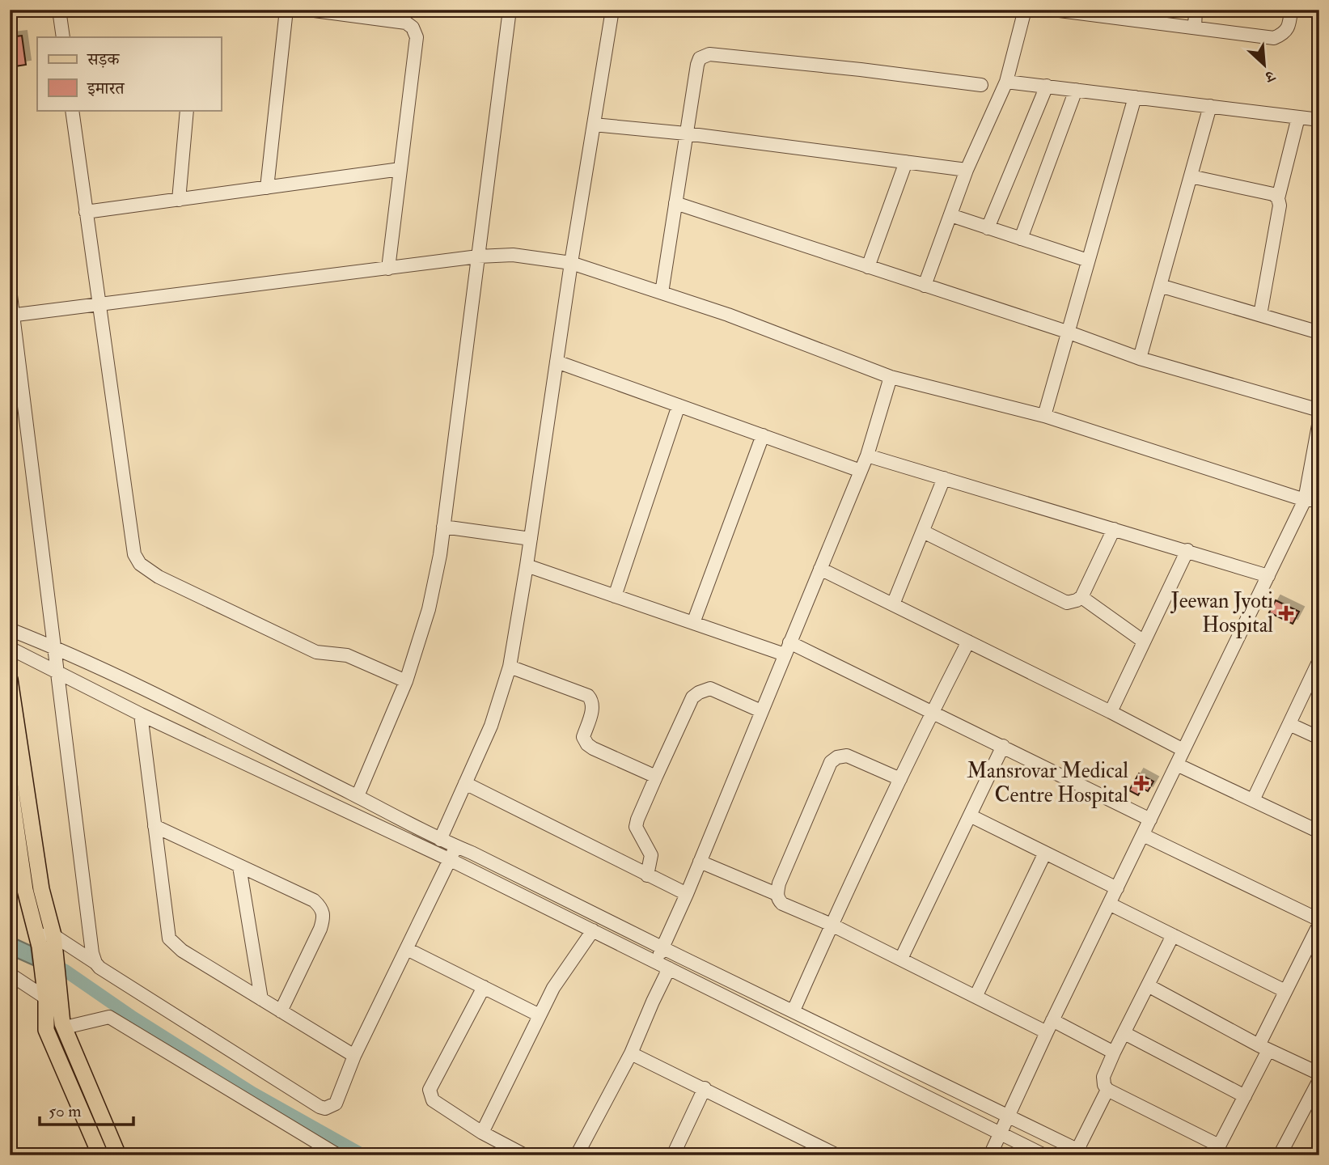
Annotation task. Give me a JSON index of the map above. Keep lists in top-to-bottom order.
{
  "places": {
    "health": ["Jeewan Jyoti Hospital", "Mansrovar Medical Centre Hospital"]
  },
  "legend": ["सड़क", "इमारत"],
  "scale_bar": "50 m",
  "north": "bottom right"
}
